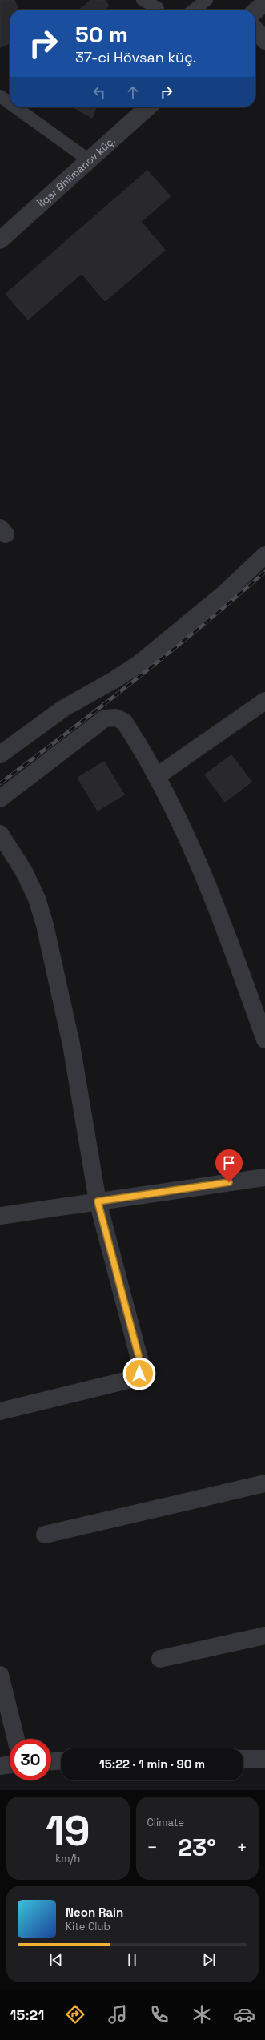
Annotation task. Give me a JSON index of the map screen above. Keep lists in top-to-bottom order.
{
  "streets": {
    "street": ["İlqar Əhlimanov küç."]
  },
  "page": {
    "turn": ["50 m", "37-ci Hövsan küç."],
    "limit": "30",
    "trip": "15:22 · 1 min · 90 m",
    "tile": [
      ["19", "km/h"],
      "Climate"
    ],
    "heat": ["−", "23°", "+"],
    "song": ["Neon Rain", "Kite Club"],
    "tabs": "15:21"
  }
}
